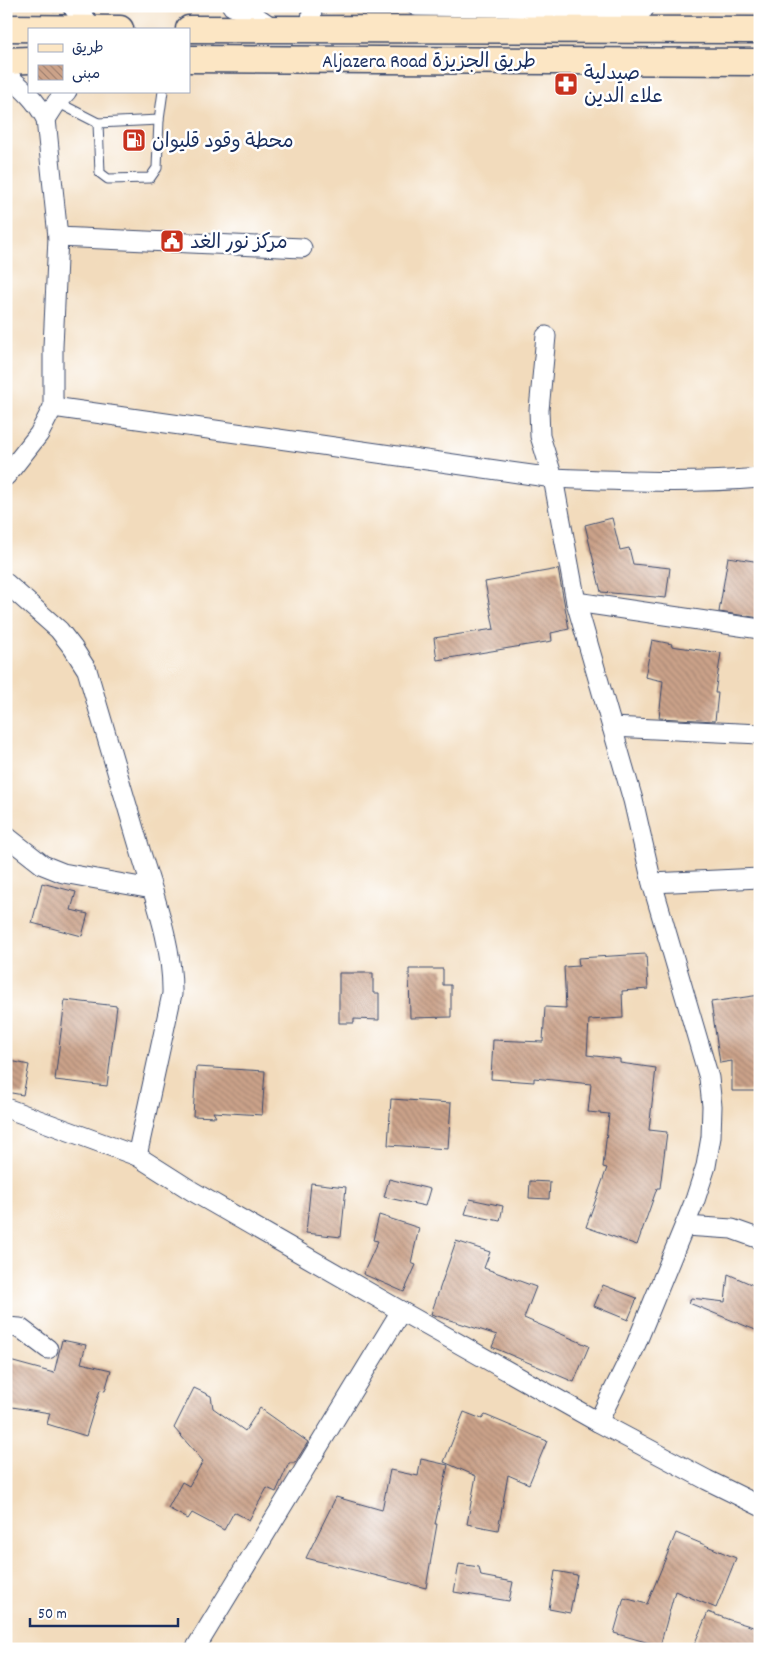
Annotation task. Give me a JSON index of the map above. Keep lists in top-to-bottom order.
{
  "streets": {
    "main road": ["Aljazera Road طريق الجزيزة"]
  },
  "places": {
    "pharmacy": ["صيدلية علاء الدين"],
    "fuel station": ["محطة وقود قليوان"],
    "public building": ["مركز نور الغد"]
  },
  "legend": ["طريق", "مبنى"],
  "scale_bar": "50 m"
}
